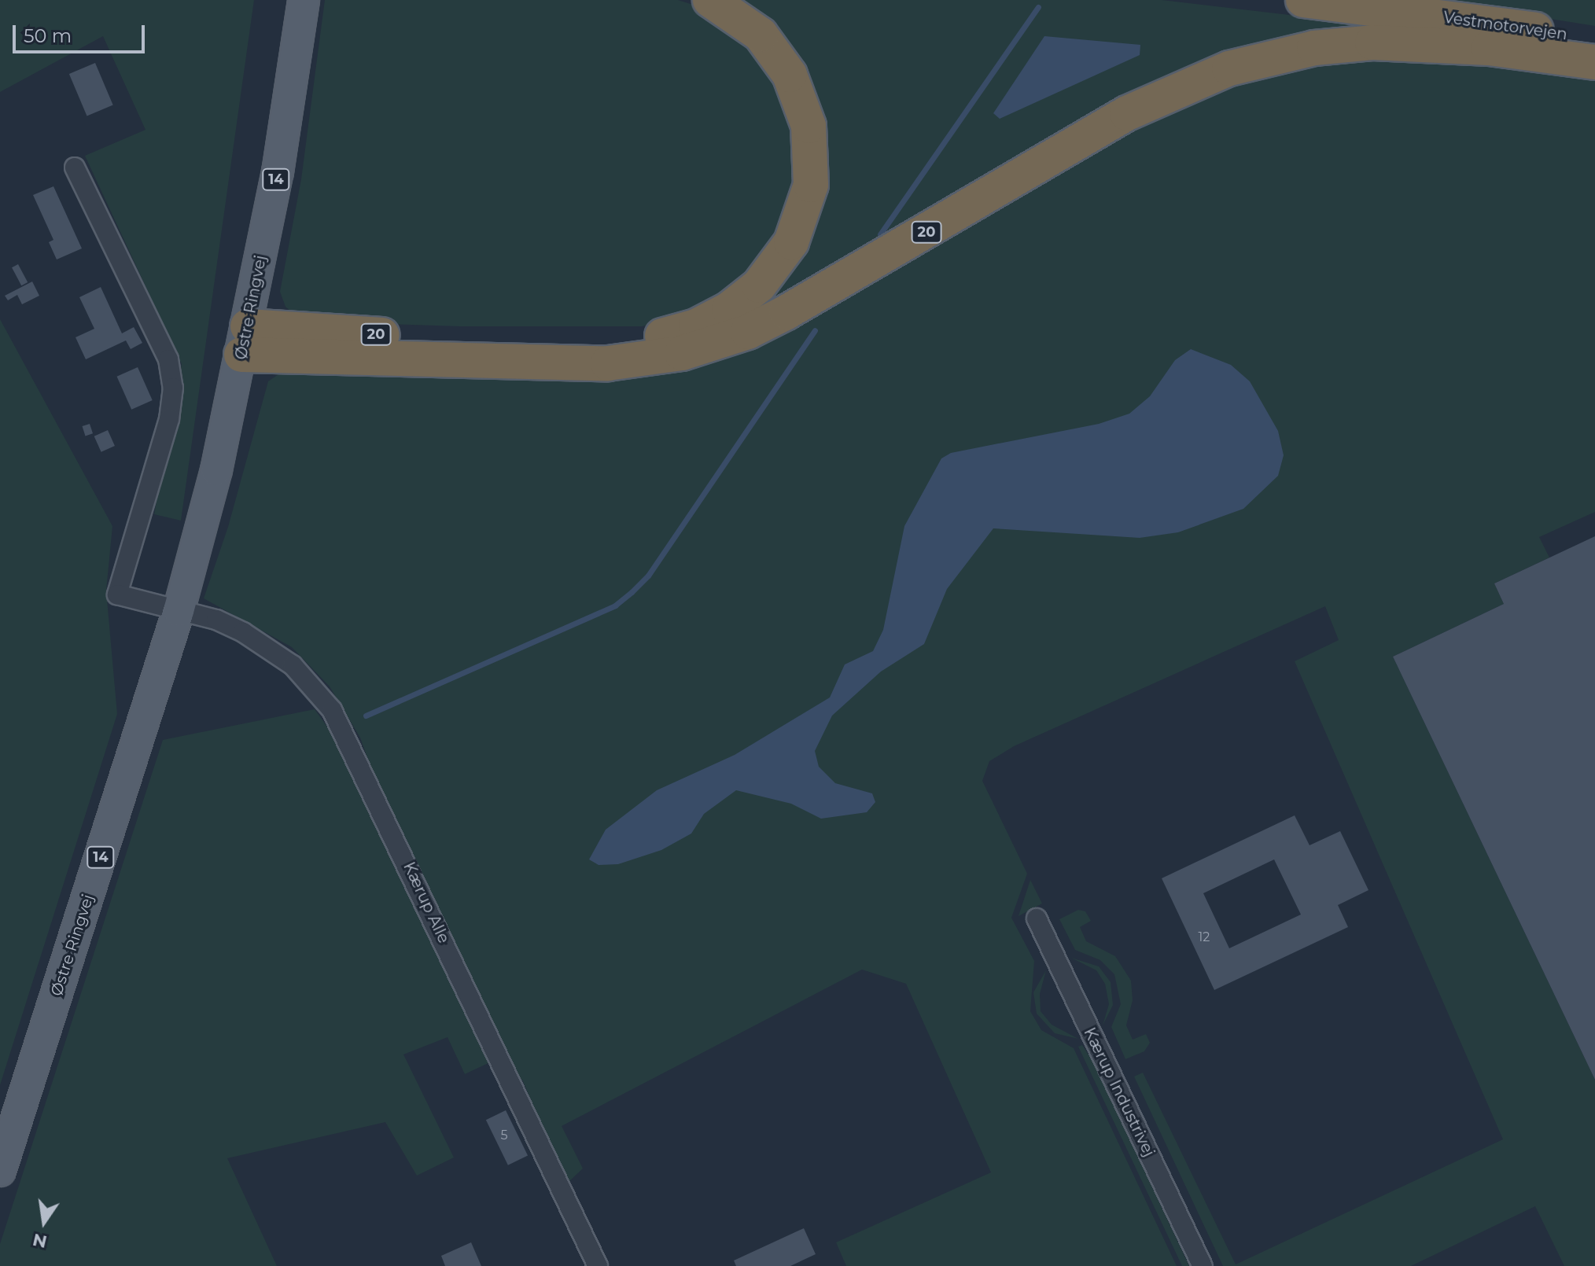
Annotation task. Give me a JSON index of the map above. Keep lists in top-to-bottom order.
{
  "streets": {
    "highway": ["Vestmotorvejen", "20"],
    "main road": ["14", "Østre Ringvej"],
    "street": ["Kærup Alle", "Kærup Industrivej"]
  },
  "crossings": [
    ["20", "Østre Ringvej"],
    ["Østre Ringvej", "Kærup Alle"]
  ],
  "house_numbers": ["12", "5"],
  "scale_bar": "50 m",
  "north": "bottom"
}
